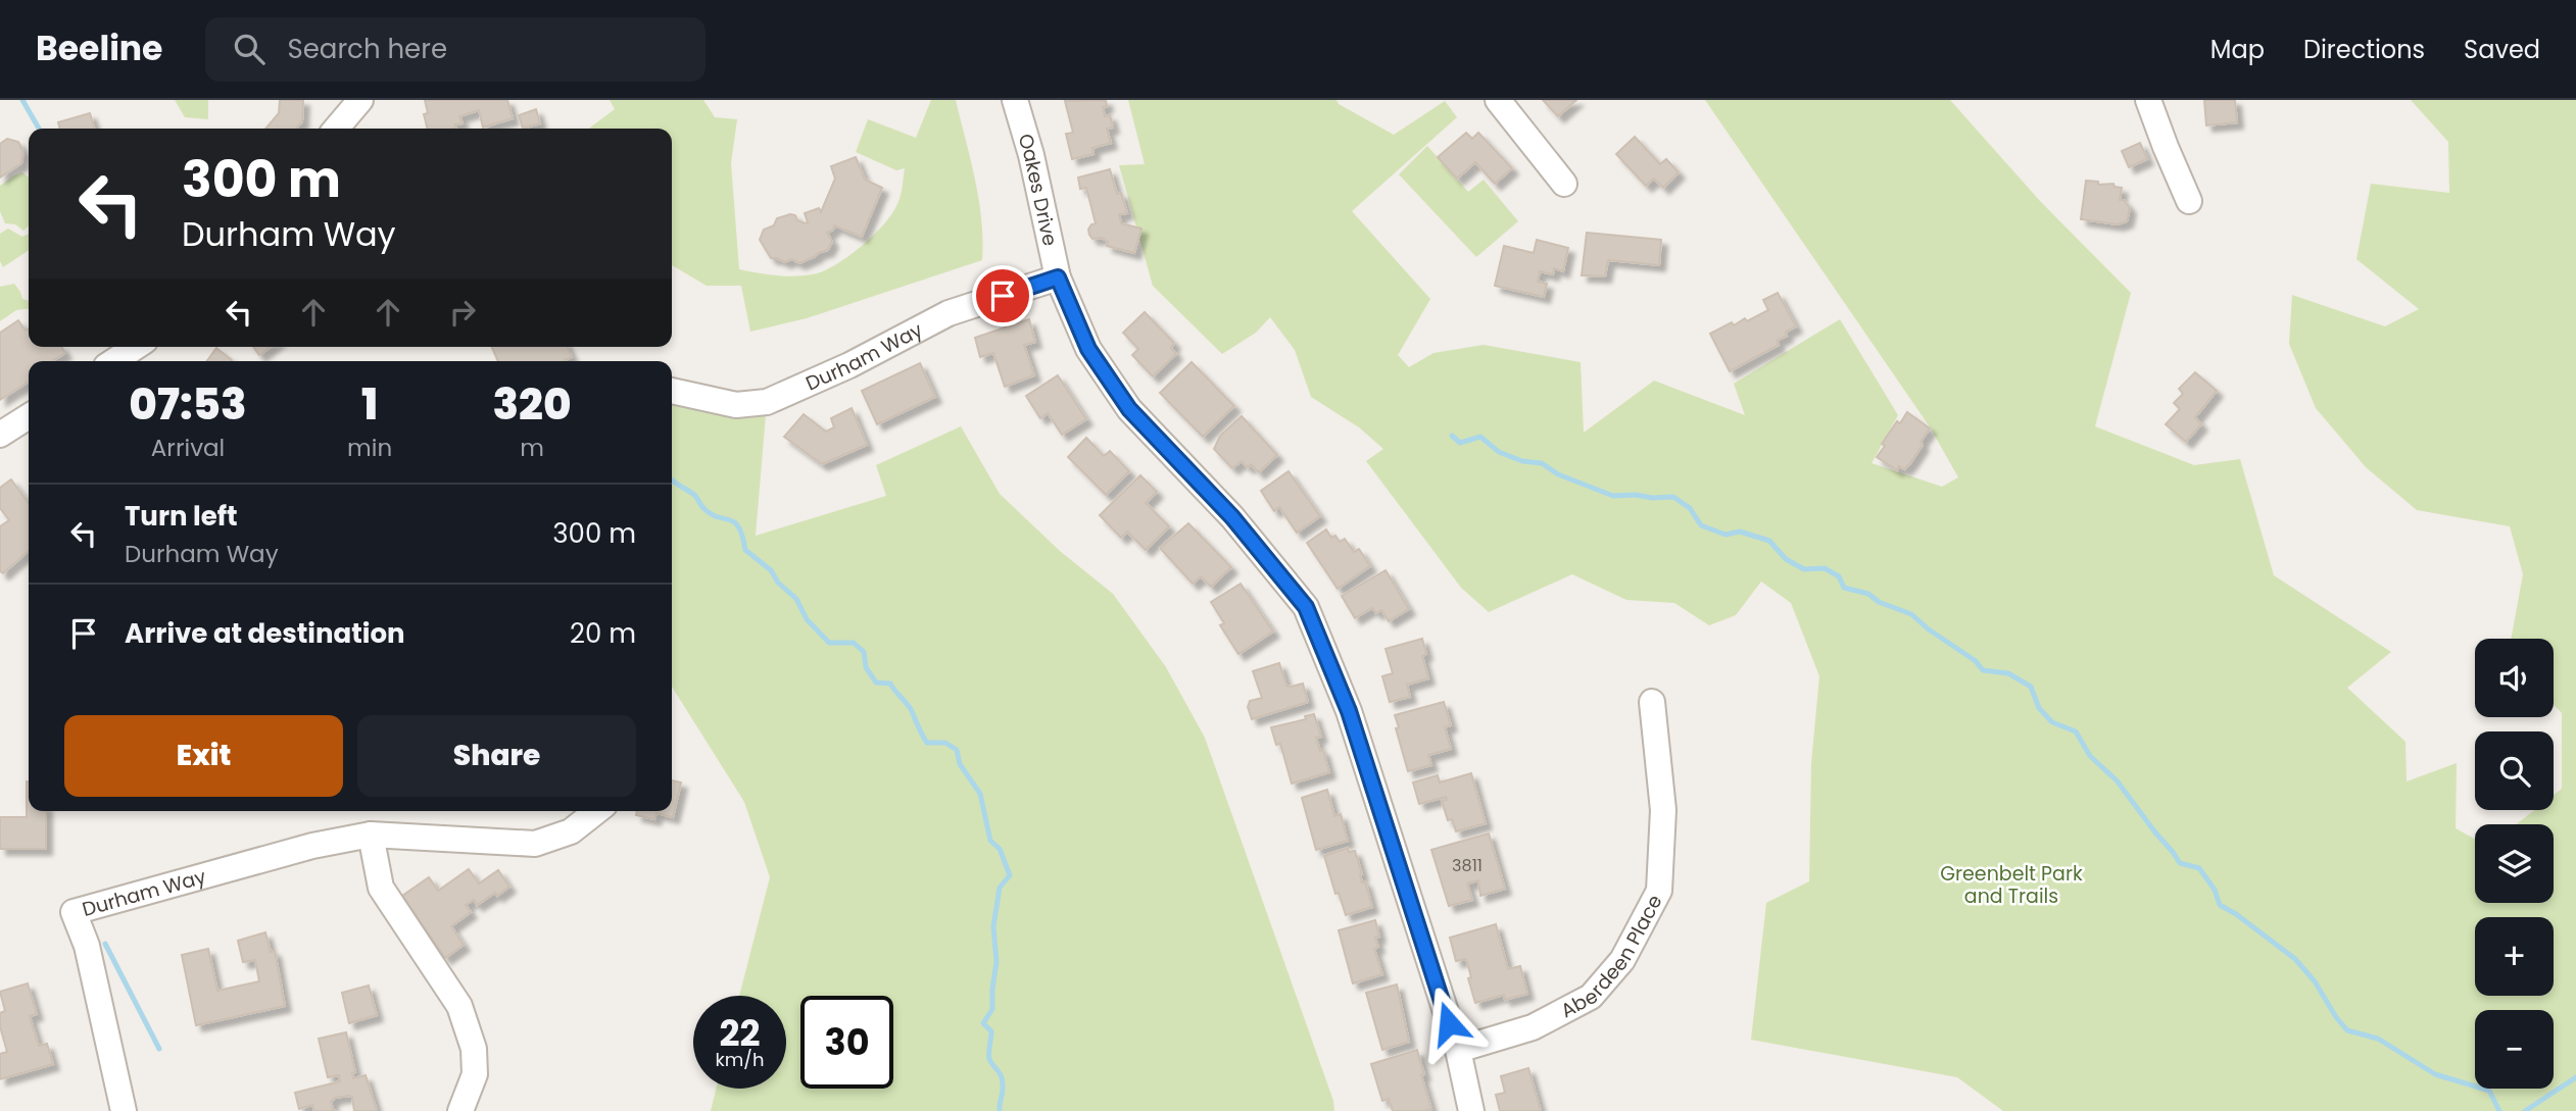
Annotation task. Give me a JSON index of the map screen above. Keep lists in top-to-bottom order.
{
  "streets": {
    "street": ["Oakes Drive", "Durham Way", "Aberdeen Place"]
  },
  "crossings": [
    ["Oakes Drive", "Durham Way"],
    ["Oakes Drive", "Aberdeen Place"]
  ],
  "parks": ["Greenbelt Park and Trails"],
  "house_numbers": ["3811"],
  "page": {
    "header": "Beeline",
    "search": "Search here",
    "nav": ["Map", "Directions", "Saved"],
    "turn": ["300 m", "Durham Way"],
    "eta": [
      "07:53",
      "Arrival",
      "1",
      "min",
      "320",
      "m"
    ],
    "list": [
      {
        "name": "Turn left",
        "note": "Durham Way",
        "value": "300 m"
      },
      {
        "name": "Arrive at destination",
        "value": "20 m"
      }
    ],
    "map_buttons": ["+", "−"],
    "buttons": ["Exit", "Share"],
    "speed": "22 km/h",
    "limit": "30"
  }
}
